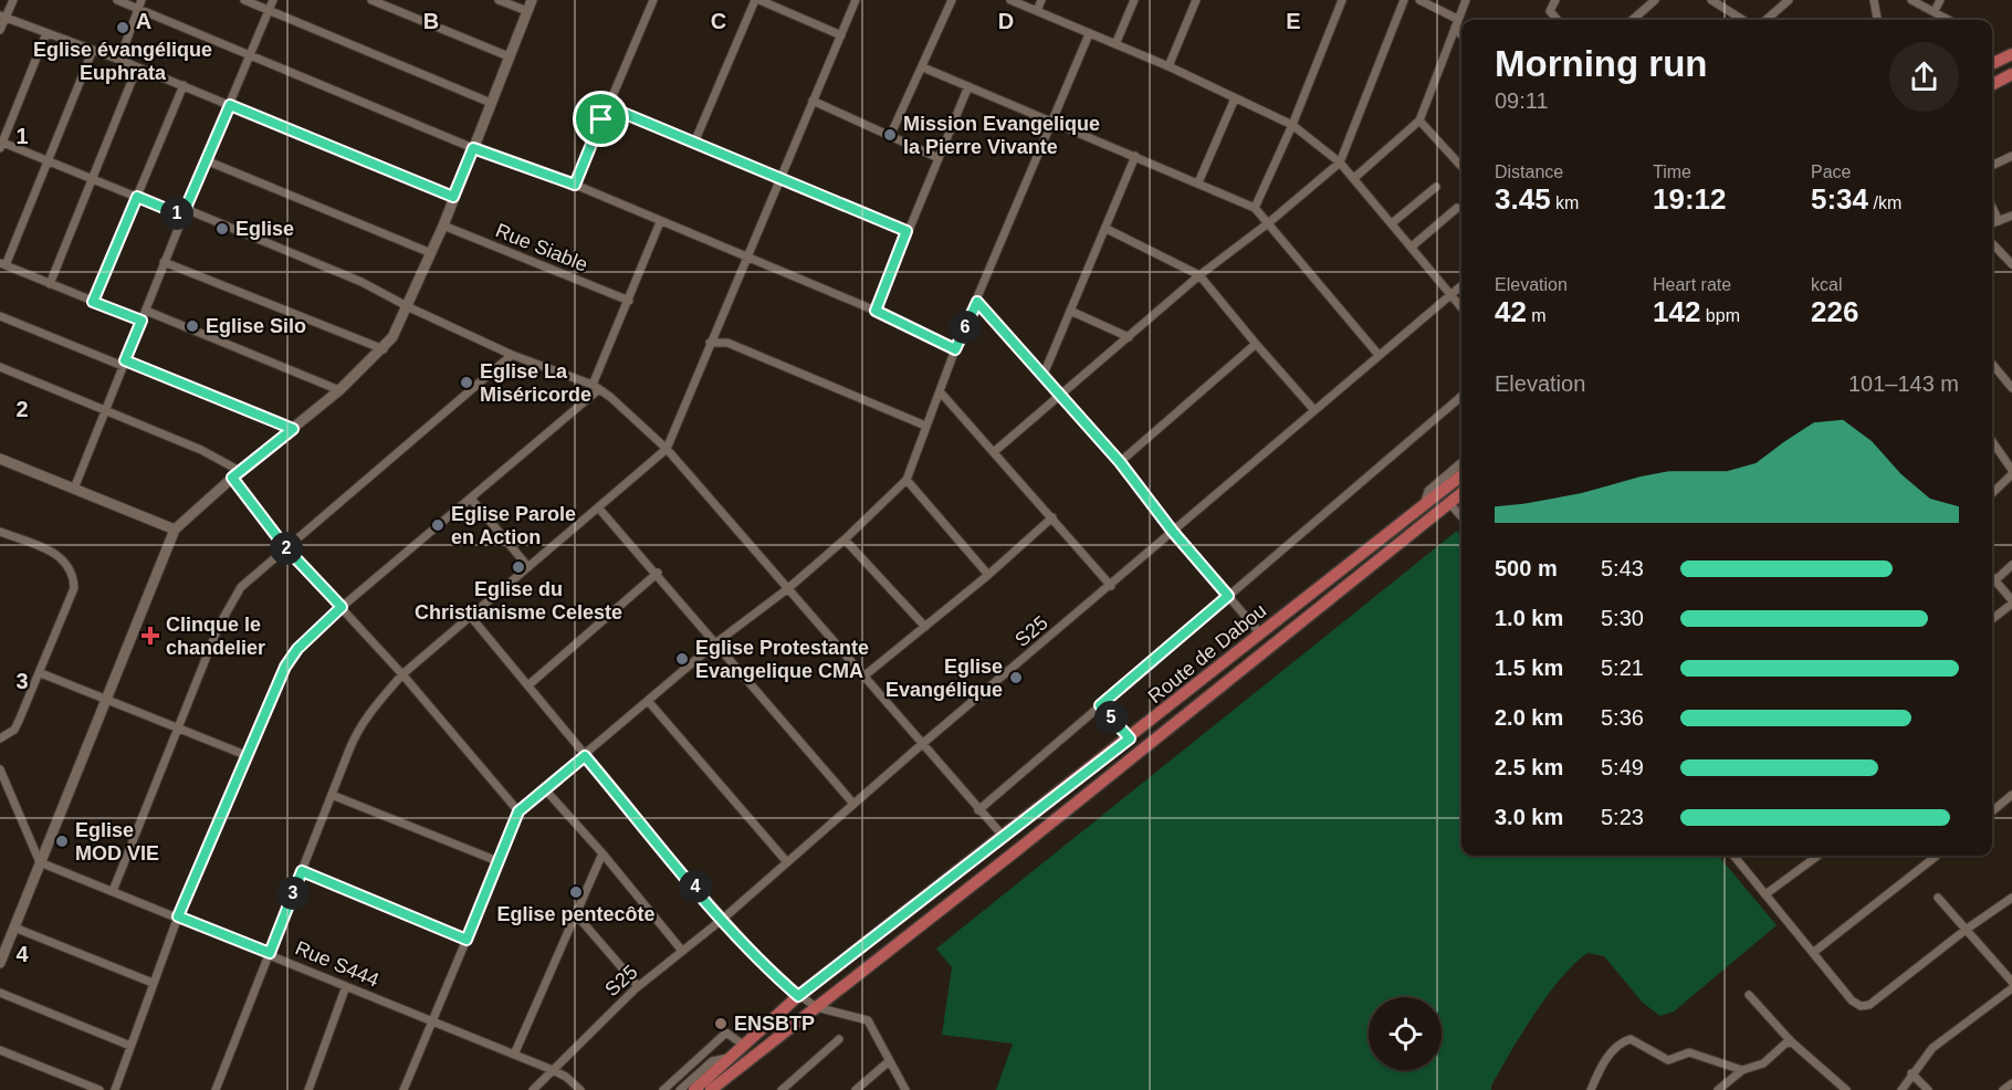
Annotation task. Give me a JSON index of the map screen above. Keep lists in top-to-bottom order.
{
  "streets": {
    "main road": ["Route de Dabou"],
    "street": ["Rue Siable", "S25", "Rue S444"]
  },
  "crossings": [
    ["S25", "Rue S444"]
  ],
  "places": {
    "other": [
      "Eglise évangélique Euphrata",
      "Mission Evangelique la Pierre Vivante",
      "Eglise",
      "Eglise Silo",
      "Eglise La Miséricorde",
      "Eglise Parole en Action",
      "Eglise du Christianisme Celeste",
      "Eglise Protestante Evangelique CMA",
      "Eglise Evangélique",
      "Eglise MOD VIE",
      "Eglise pentecôte",
      "ENSBTP"
    ],
    "health": ["Clinque le chandelier"]
  },
  "page": {
    "heading": ["Morning run", "09:11"],
    "stats": [
      ["Distance", "3.45 km"],
      ["Time", "19:12"],
      ["Pace", "5:34 /km"],
      ["Elevation", "42 m"],
      ["Heart rate", "142 bpm"],
      ["kcal", "226"]
    ],
    "pins": [
      "1",
      "6",
      "2",
      "5",
      "4",
      "3"
    ],
    "chart": ["Elevation", "101–143 m"],
    "list": [
      {
        "name": "500 m",
        "note": "5:43"
      },
      {
        "name": "1.0 km",
        "note": "5:30"
      },
      {
        "name": "1.5 km",
        "note": "5:21"
      },
      {
        "name": "2.0 km",
        "note": "5:36"
      },
      {
        "name": "2.5 km",
        "note": "5:49"
      },
      {
        "name": "3.0 km",
        "note": "5:23"
      }
    ]
  },
  "grid": {
    "columns": [
      "A",
      "B",
      "C",
      "D",
      "E"
    ],
    "rows": [
      "1",
      "2",
      "3",
      "4"
    ]
  }
}
